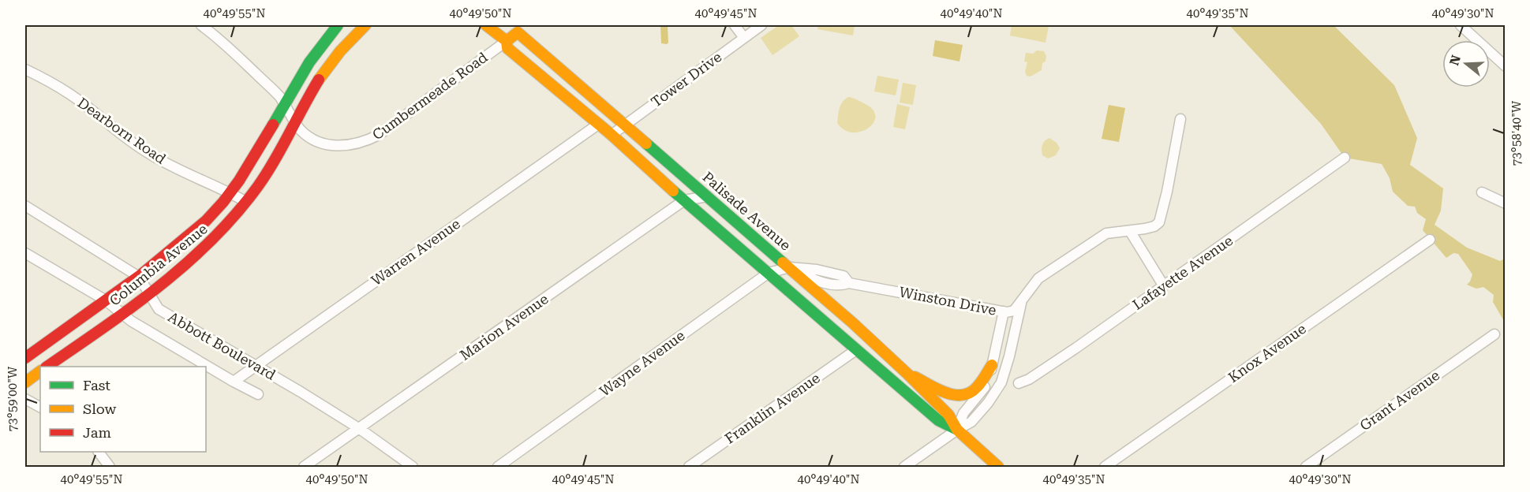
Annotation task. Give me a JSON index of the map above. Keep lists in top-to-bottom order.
{
  "streets": {
    "main road": ["Palisade Avenue", "Columbia Avenue"],
    "street": [
      "Tower Drive",
      "Cumbermeade Road",
      "Dearborn Road",
      "Warren Avenue",
      "Lafayette Avenue",
      "Winston Drive",
      "Marion Avenue",
      "Abbott Boulevard",
      "Knox Avenue",
      "Wayne Avenue",
      "Grant Avenue",
      "Franklin Avenue"
    ]
  },
  "crossings": [
    ["Tower Drive", "Palisade Avenue"],
    ["Cumbermeade Road", "Palisade Avenue"],
    ["Cumbermeade Road", "Columbia Avenue"],
    ["Dearborn Road", "Columbia Avenue"],
    ["Palisade Avenue", "Warren Avenue"],
    ["Palisade Avenue", "Winston Drive"],
    ["Palisade Avenue", "Marion Avenue"],
    ["Palisade Avenue", "Wayne Avenue"],
    ["Palisade Avenue", "Franklin Avenue"],
    ["Warren Avenue", "Abbott Boulevard"],
    ["Columbia Avenue", "Abbott Boulevard"],
    ["Winston Drive", "Wayne Avenue"],
    ["Marion Avenue", "Abbott Boulevard"]
  ],
  "legend": ["Fast", "Slow", "Jam"],
  "north": "left",
  "coordinates": [
    "40°49'55\"N",
    "40°49'50\"N",
    "40°49'45\"N",
    "40°49'40\"N",
    "40°49'35\"N",
    "40°49'30\"N",
    "73°58'40\"W",
    "73°59'00\"W"
  ]
}
